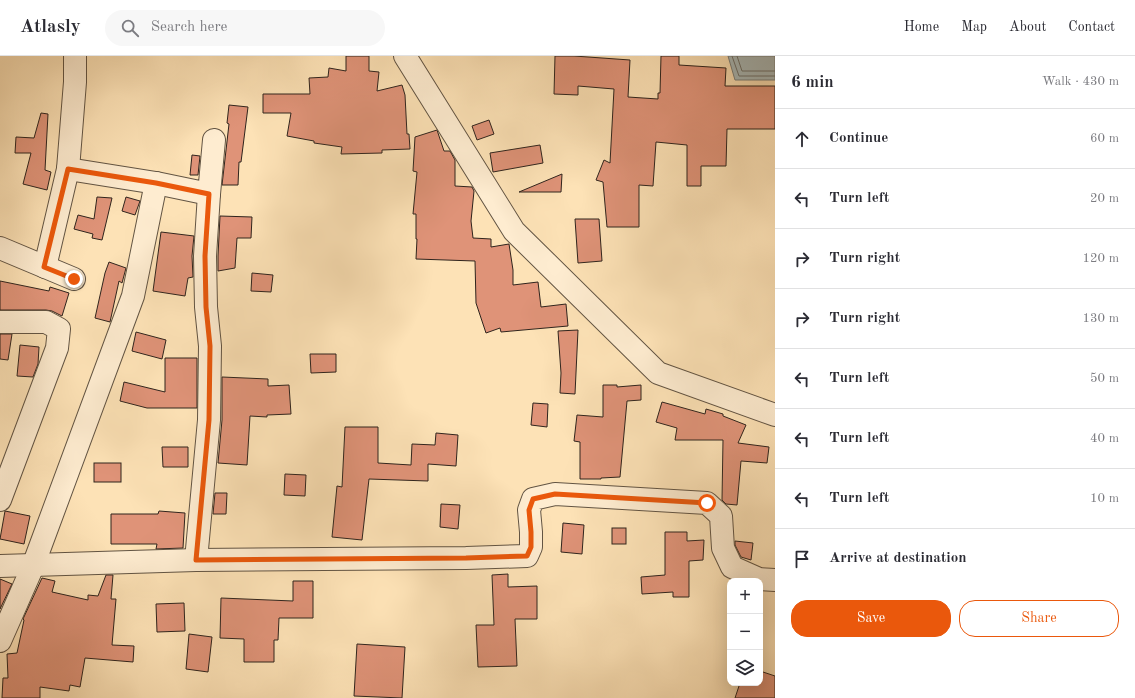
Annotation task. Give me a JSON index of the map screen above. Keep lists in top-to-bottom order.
{
  "page": {
    "header": "Atlasly",
    "search": "Search here",
    "nav": [
      "Home",
      "Map",
      "About",
      "Contact"
    ],
    "heading": ["6 min", "Walk · 430 m"],
    "list": [
      ["Continue", "60 m"],
      ["Turn left", "20 m"],
      ["Turn right", "120 m"],
      ["Turn right", "130 m"],
      ["Turn left", "50 m"],
      ["Turn left", "40 m"],
      ["Turn left", "10 m"],
      "Arrive at destination"
    ],
    "map_buttons": ["+", "−"],
    "buttons": ["Save", "Share"]
  }
}
